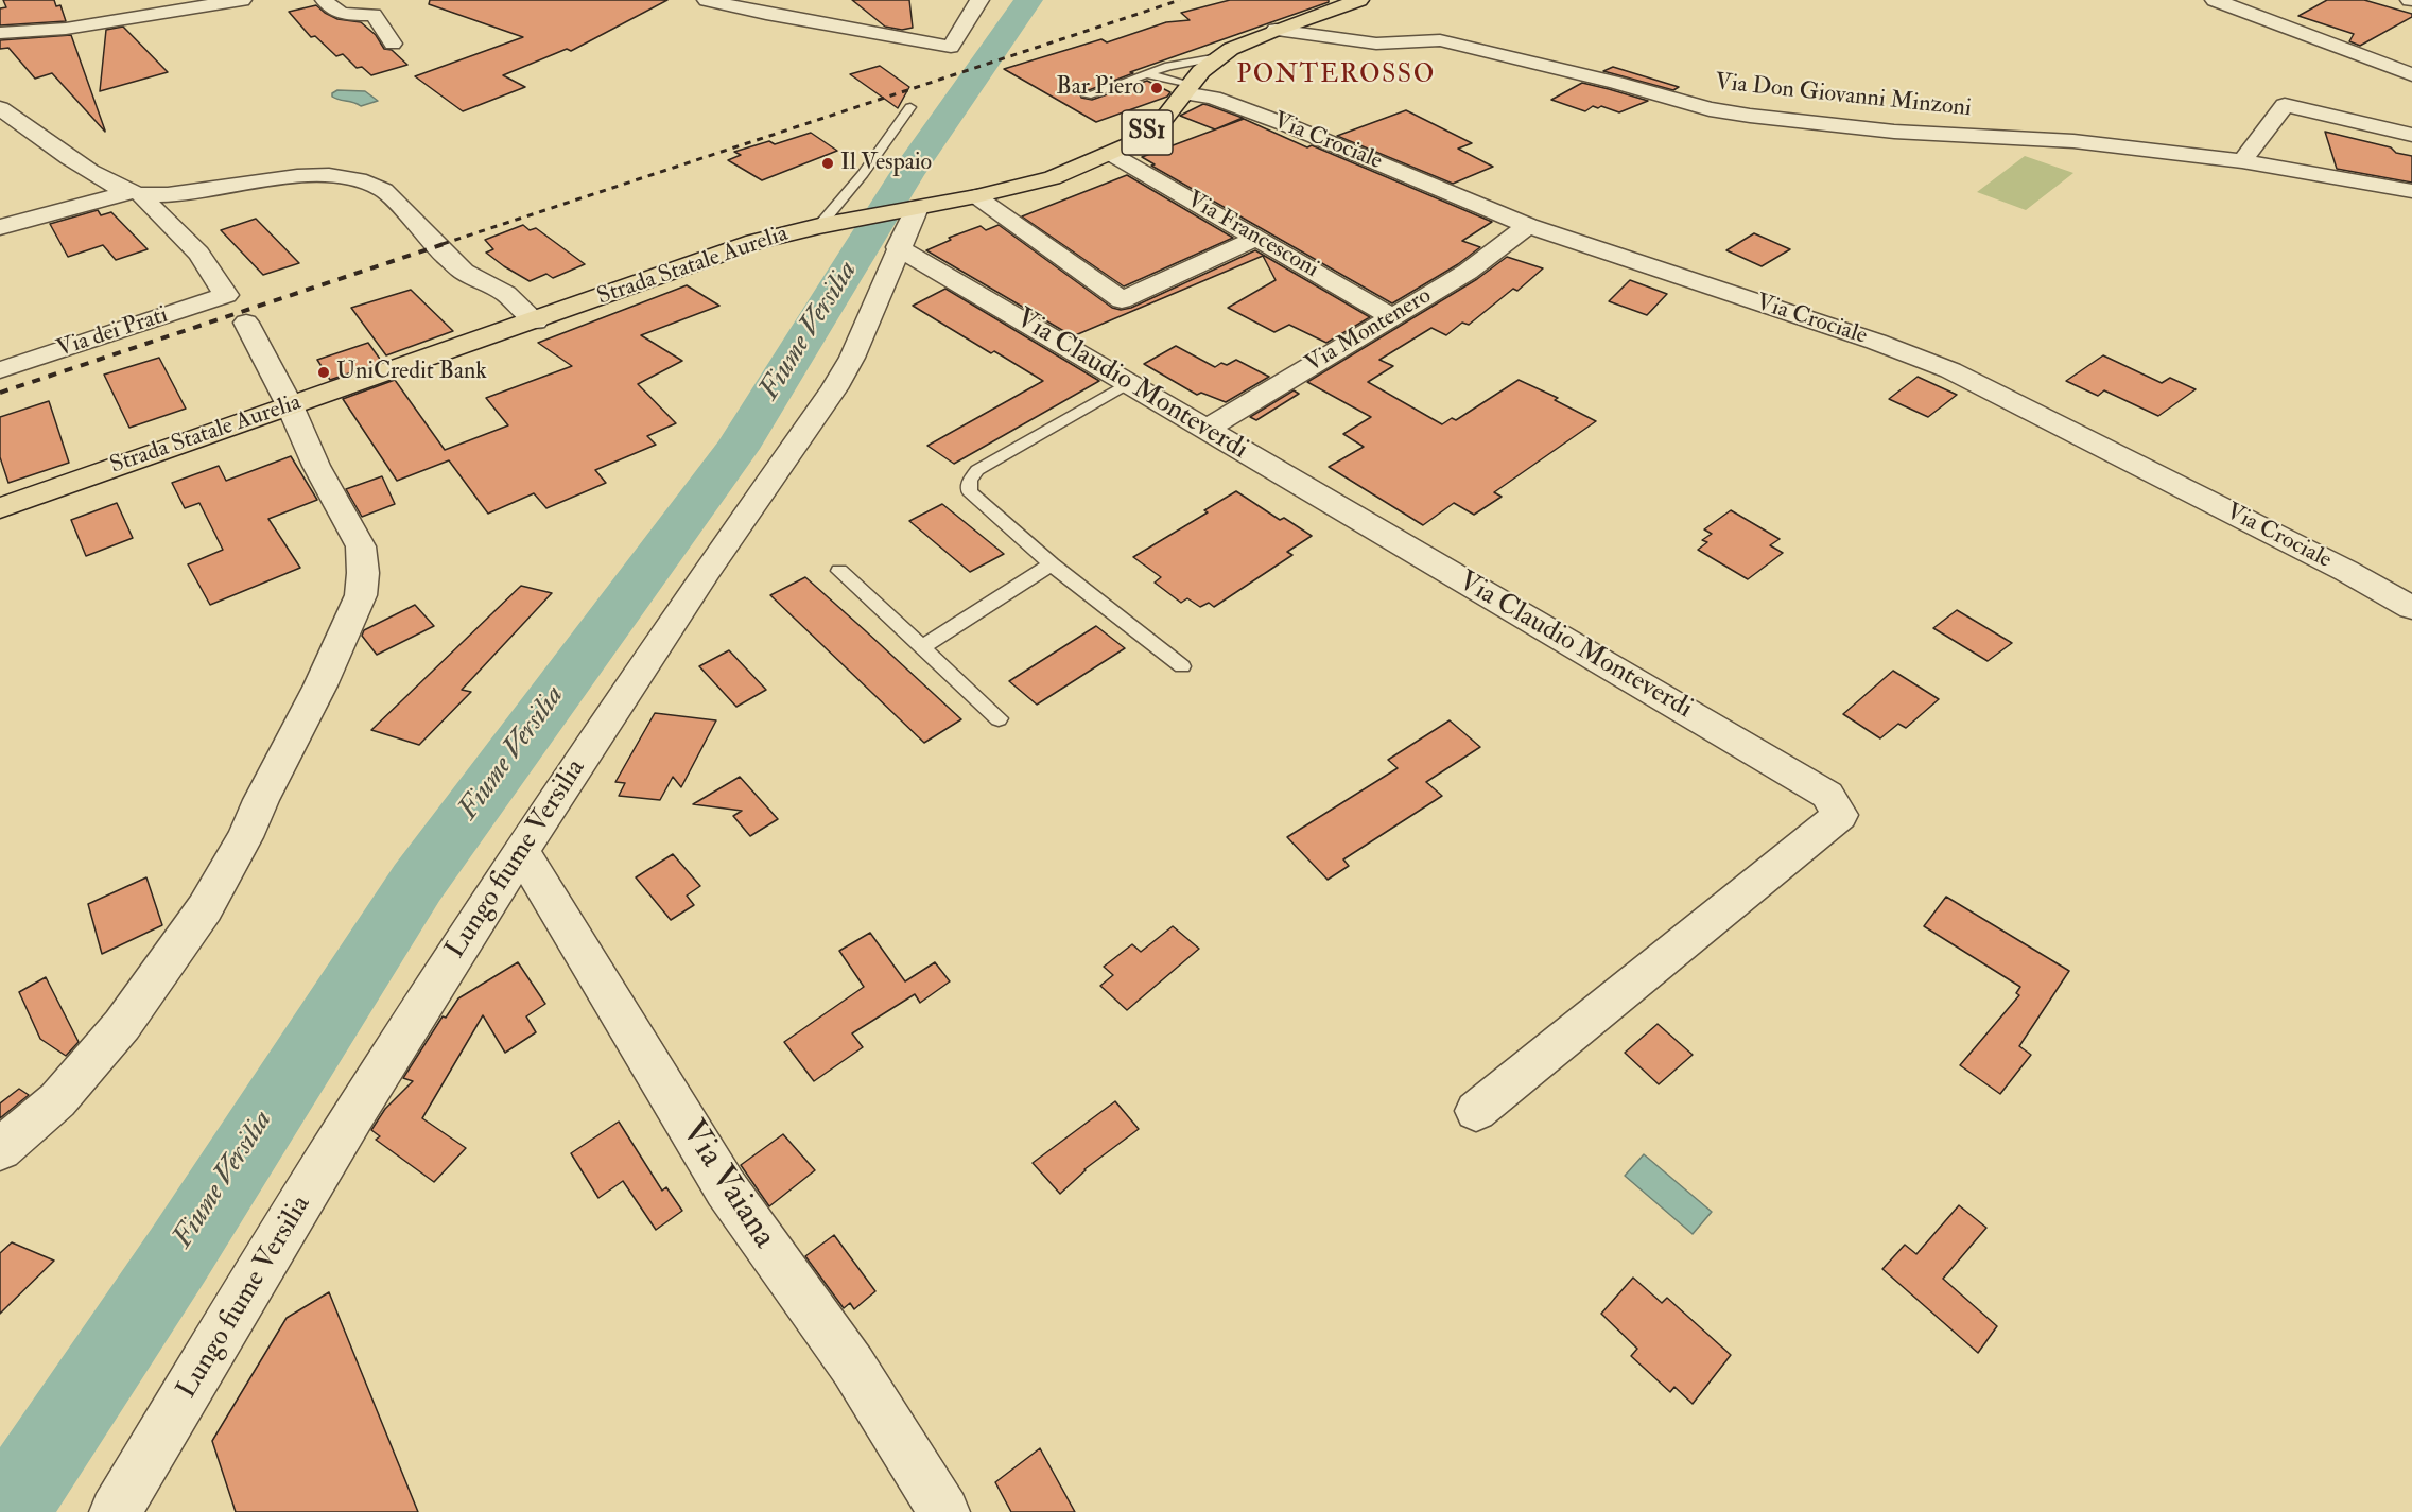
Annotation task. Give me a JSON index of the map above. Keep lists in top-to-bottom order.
{
  "streets": {
    "main road": ["SS1", "Strada Statale Aurelia"],
    "street": [
      "Via Don Giovanni Minzoni",
      "Via Crociale",
      "Via Francesconi",
      "Via Montenero",
      "Via dei Prati",
      "Via Claudio Monteverdi",
      "Lungo fiume Versilia",
      "Via Vaiana"
    ]
  },
  "crossings": [
    ["Via Don Giovanni Minzoni", "Strada Statale Aurelia"],
    ["Via Crociale", "Strada Statale Aurelia"],
    ["Via Crociale", "Via Montenero"],
    ["Via Francesconi", "Strada Statale Aurelia"],
    ["Via Francesconi", "Via Montenero"],
    ["Strada Statale Aurelia", "Lungo fiume Versilia"],
    ["Via Montenero", "Via Claudio Monteverdi"],
    ["Via Claudio Monteverdi", "Lungo fiume Versilia"],
    ["Lungo fiume Versilia", "Via Vaiana"]
  ],
  "districts": ["PONTEROSSO"],
  "water": ["Fiume Versilia"],
  "places": ["Bar Piero", "Il Vespaio", "UniCredit Bank"]
}
